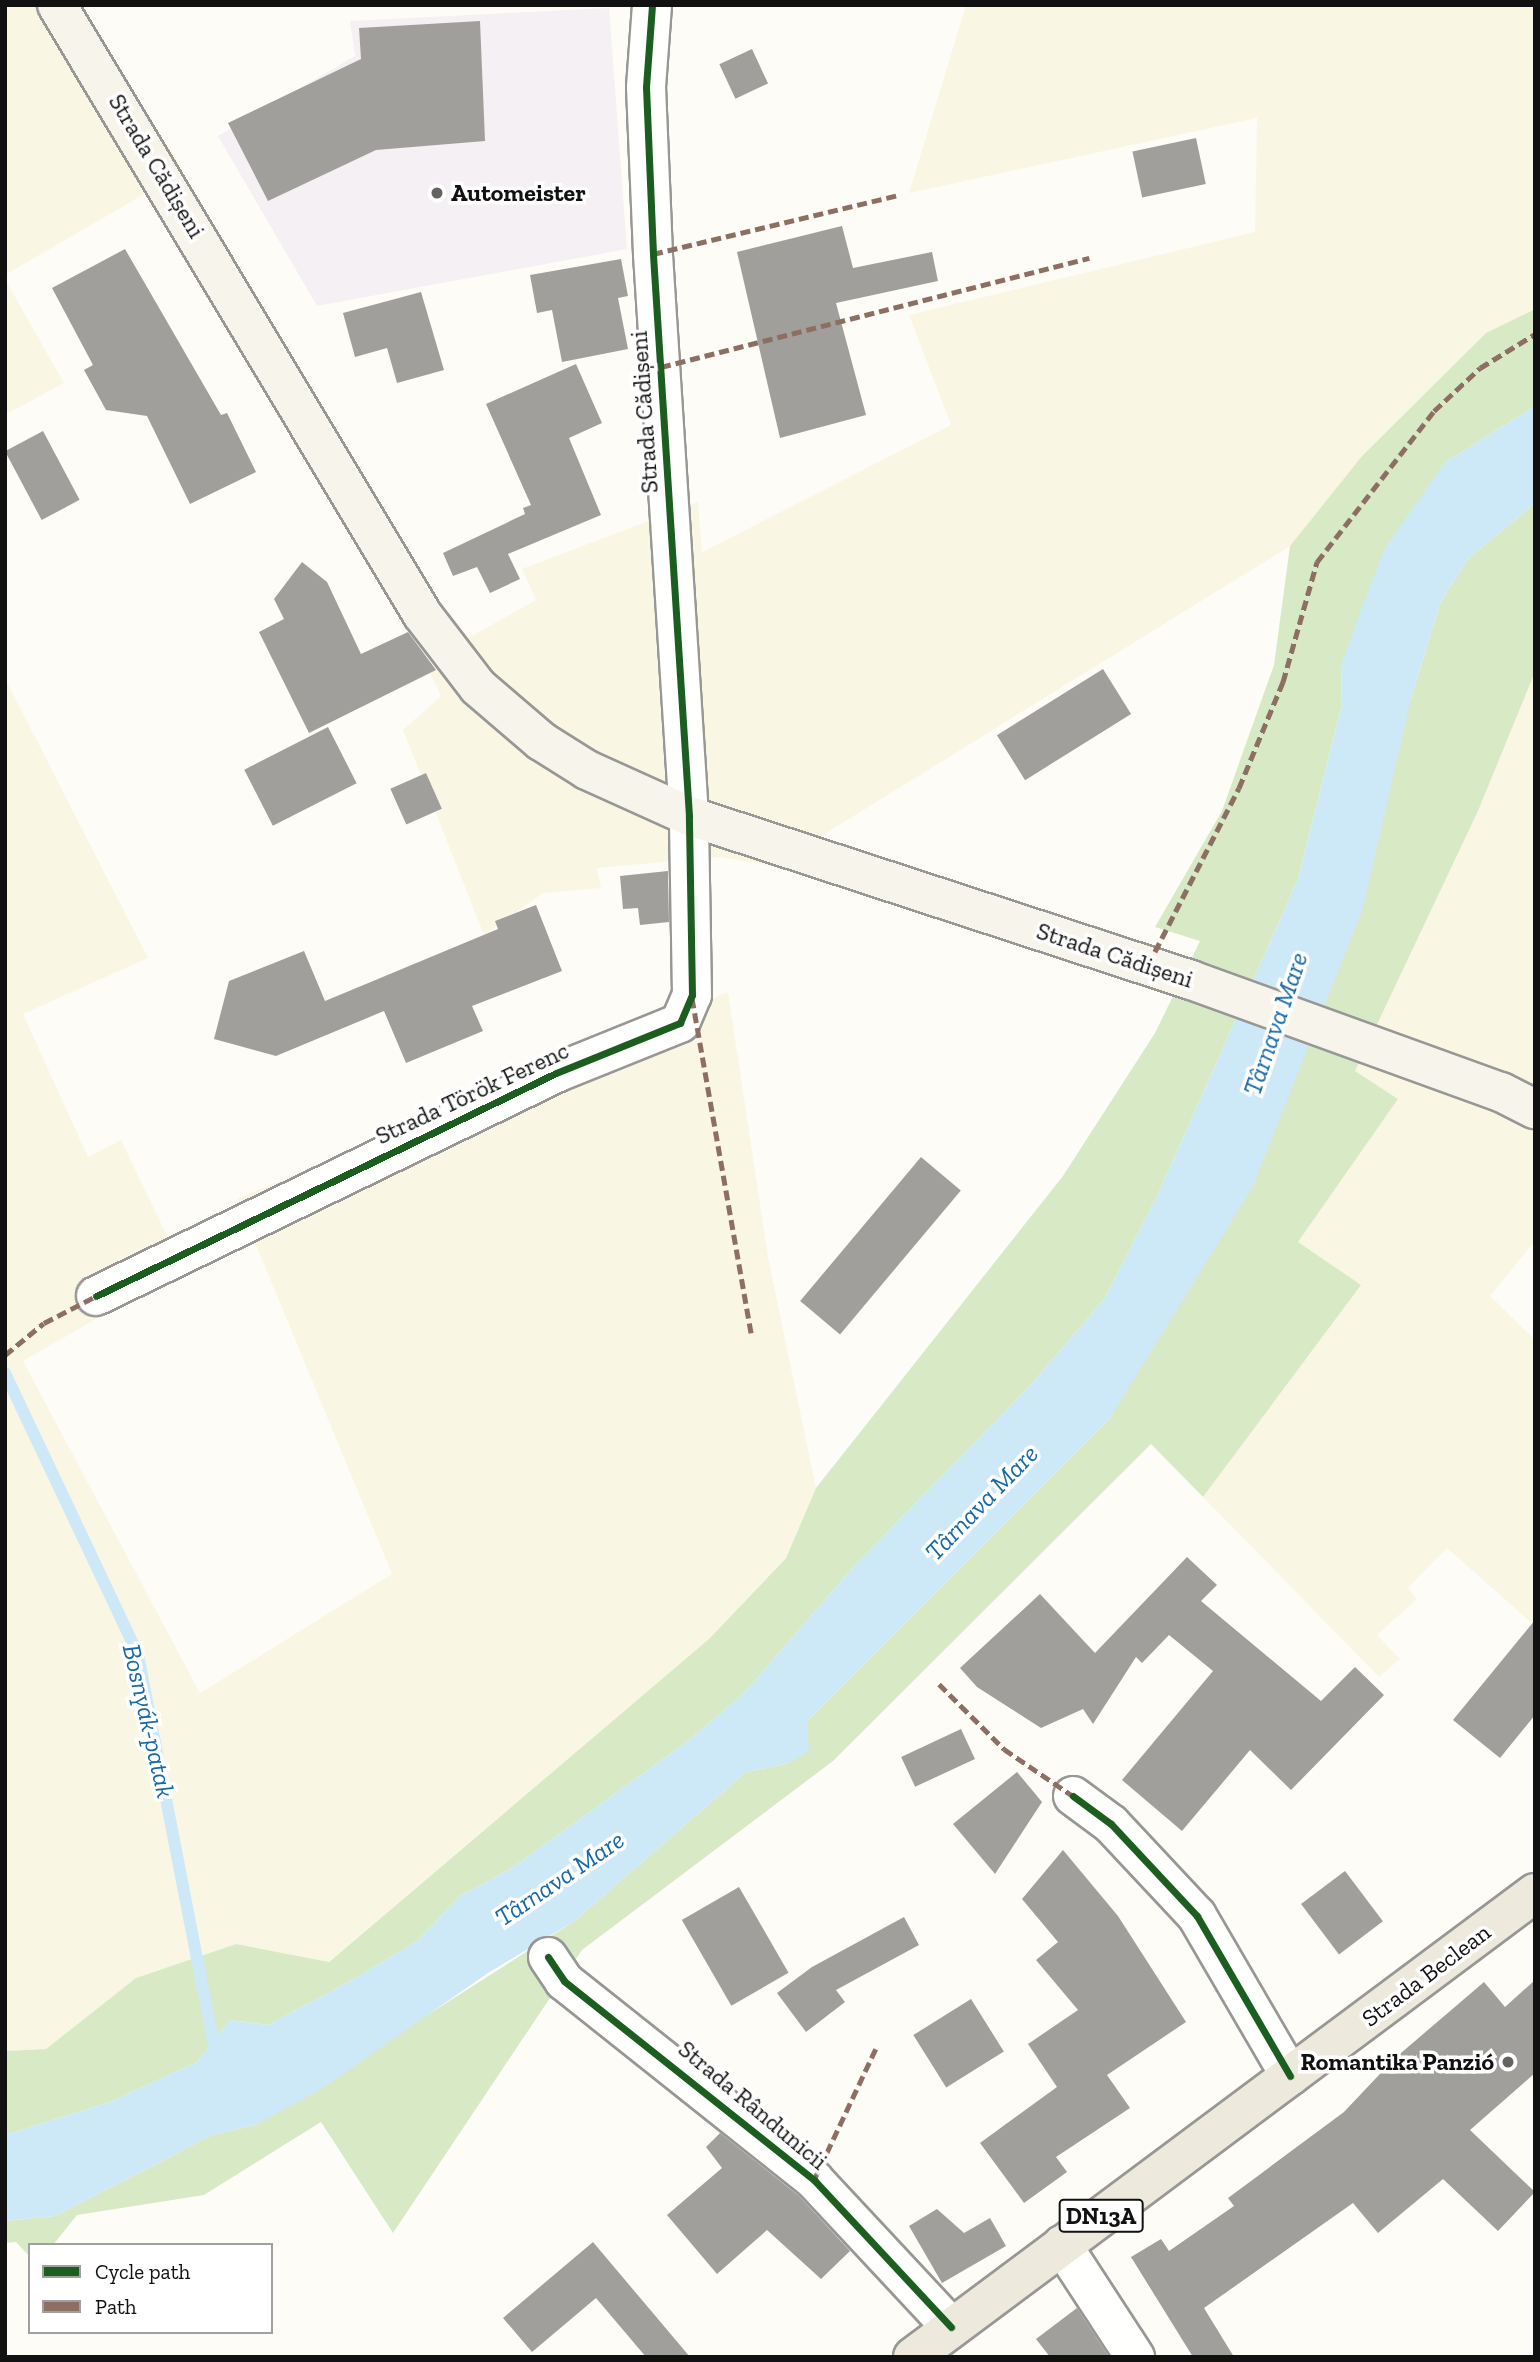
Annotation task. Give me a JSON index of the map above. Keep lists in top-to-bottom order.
{
  "streets": {
    "main road": ["Strada Cădișeni", "Strada Beclean", "DN13A"],
    "street": ["Strada Török Ferenc", "Strada Rândunicii"]
  },
  "crossings": [
    ["Strada Cădișeni", "Strada Török Ferenc"],
    ["Strada Beclean", "Strada Rândunicii"]
  ],
  "water": ["Târnava Mare", "Bosnyák-patak"],
  "places": ["Automeister", "Romantika Panzió"],
  "legend": ["Cycle path", "Path"]
}
